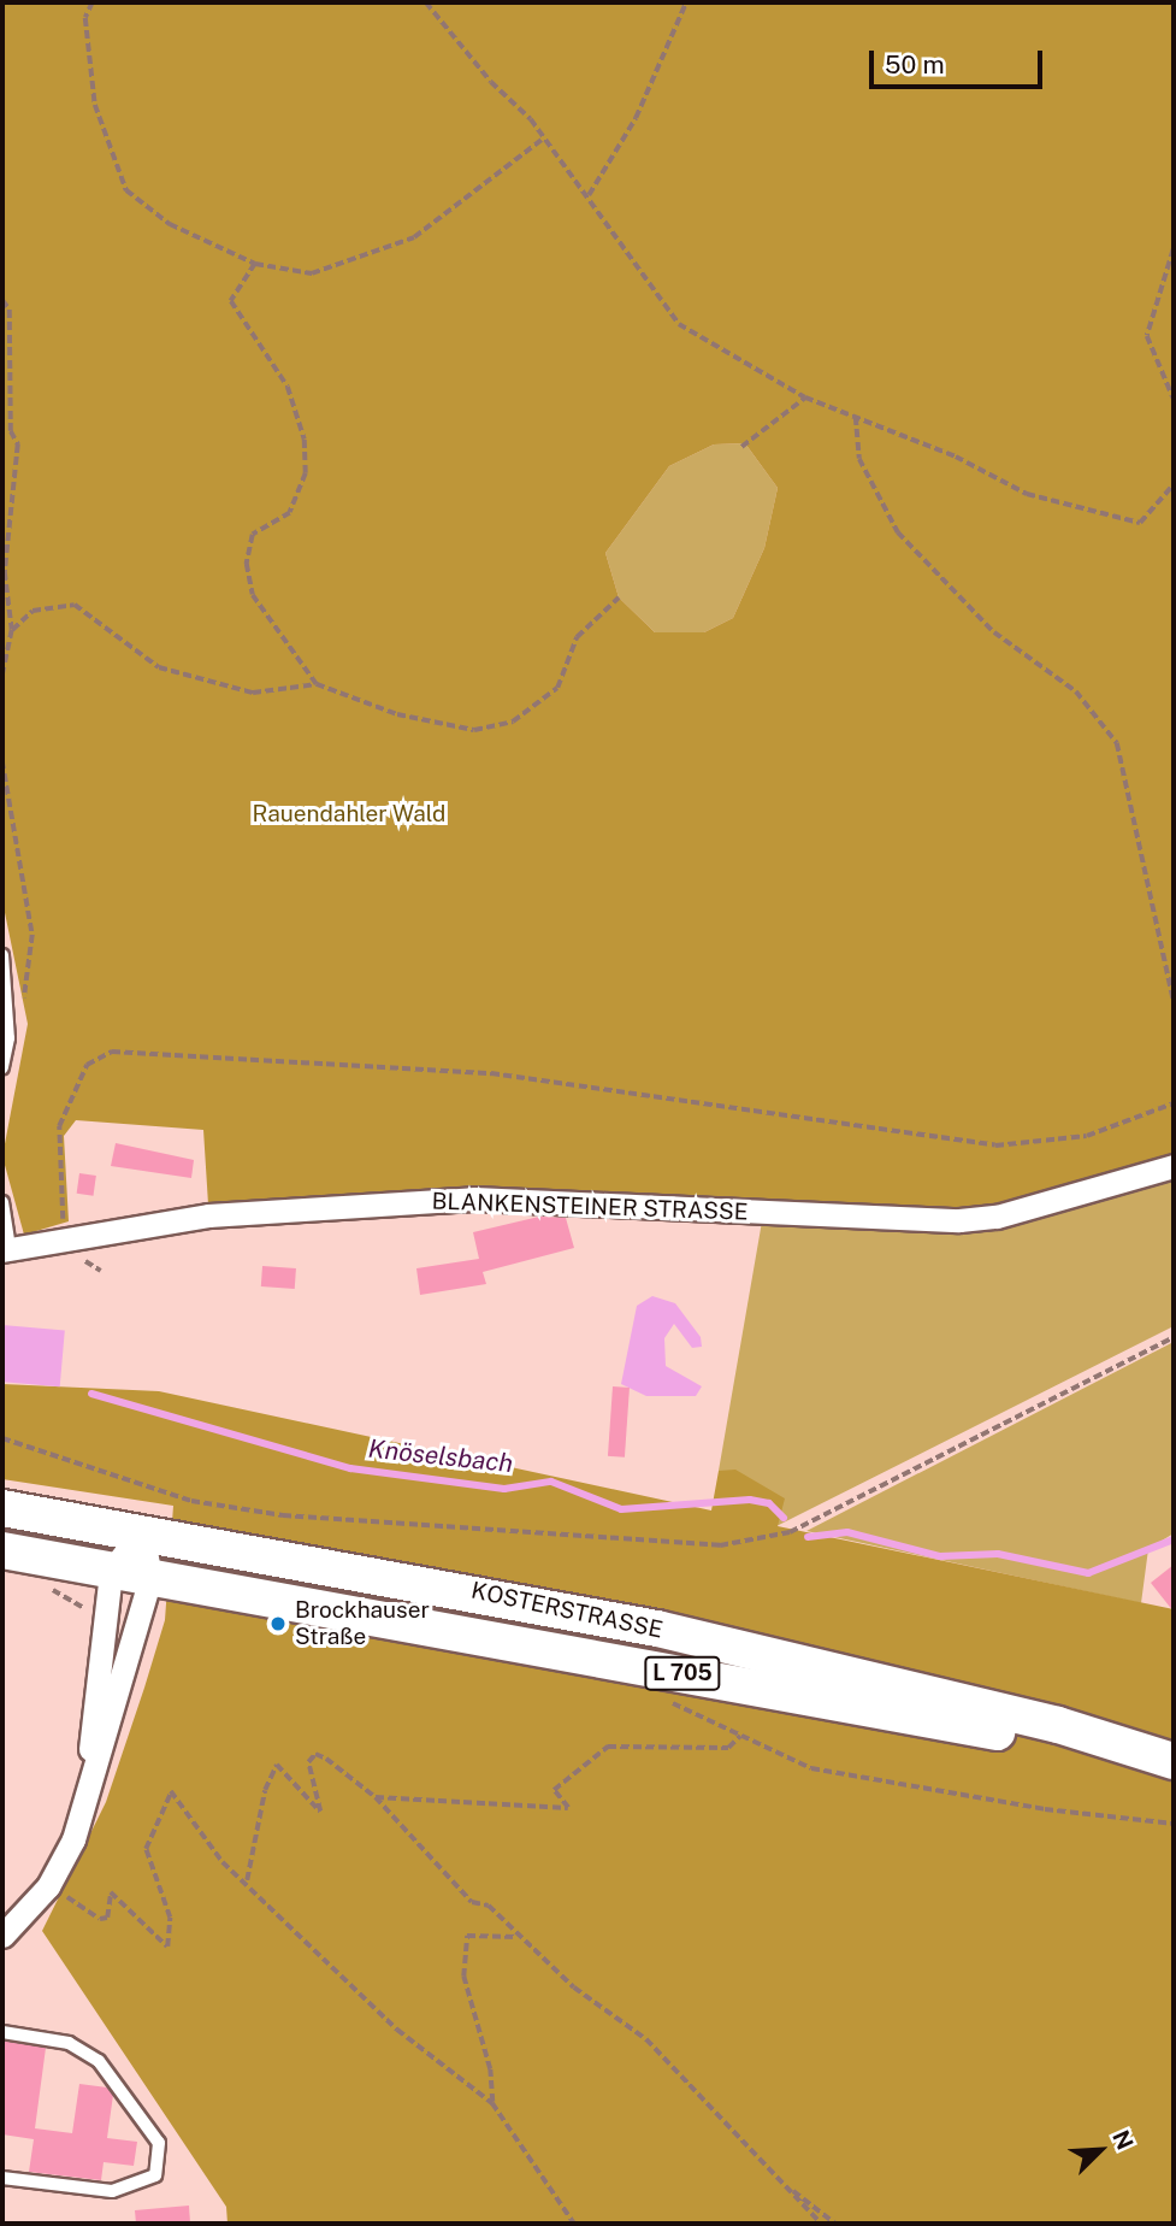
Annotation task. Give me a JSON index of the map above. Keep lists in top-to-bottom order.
{
  "streets": {
    "main road": ["KOSTERSTRASSE", "L 705"],
    "street": ["BLANKENSTEINER STRASSE"]
  },
  "water": ["Knöselsbach"],
  "parks": ["Rauendahler Wald"],
  "places": ["Brockhauser Straße"],
  "scale_bar": "50 m",
  "north": "top right"
}
